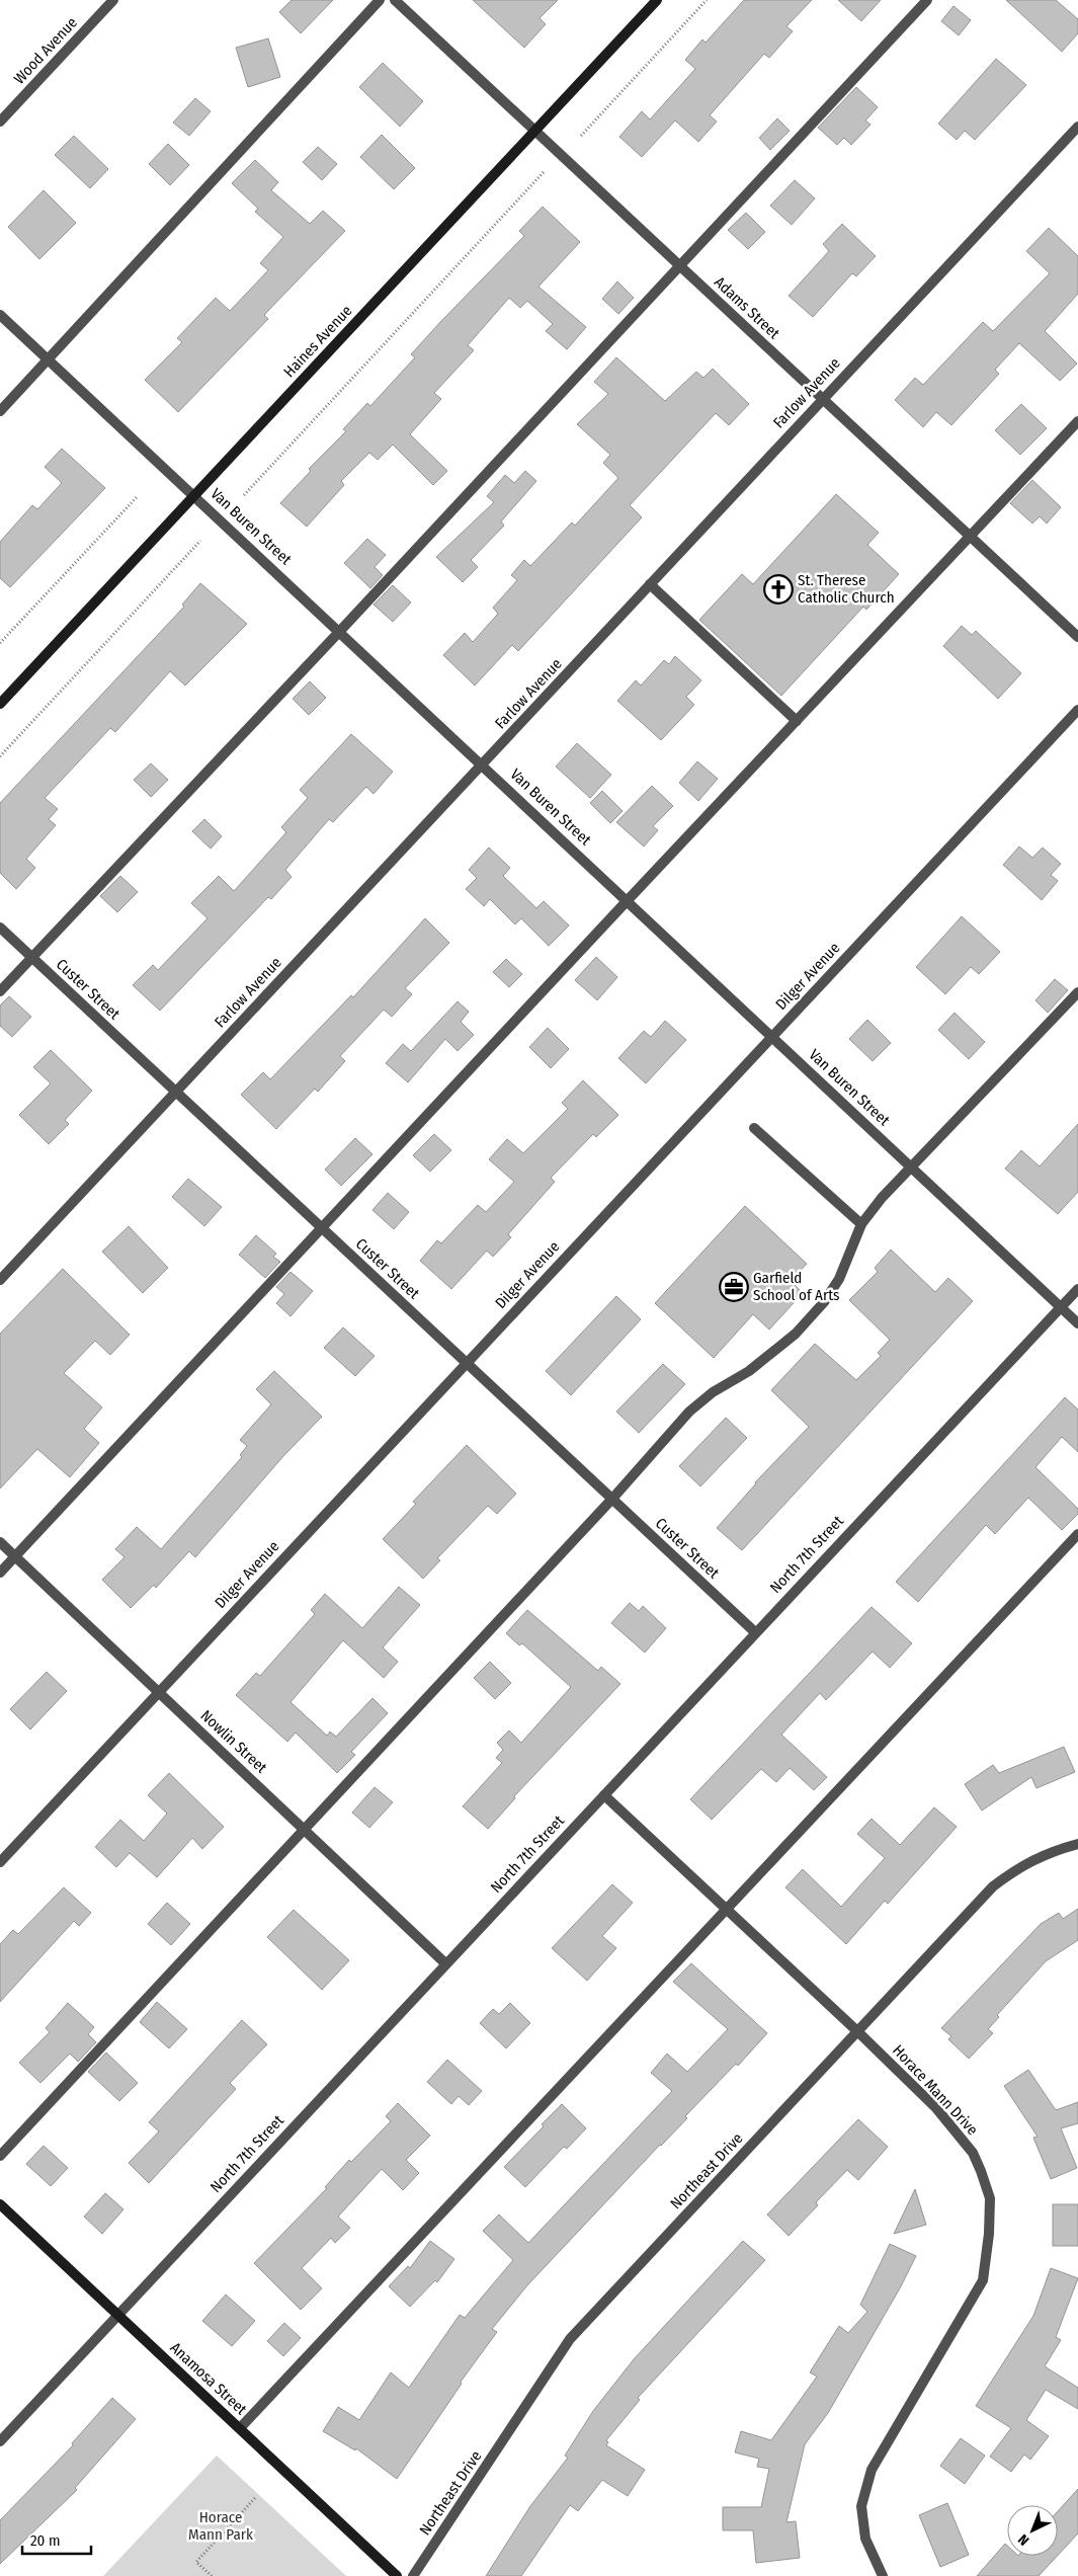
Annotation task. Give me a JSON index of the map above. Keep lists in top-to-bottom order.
{
  "streets": {
    "main road": ["Haines Avenue", "Anamosa Street"],
    "street": [
      "Wood Avenue",
      "Adams Street",
      "Farlow Avenue",
      "Van Buren Street",
      "Dilger Avenue",
      "Custer Street",
      "North 7th Street",
      "Nowlin Street",
      "Horace Mann Drive",
      "Northeast Drive"
    ]
  },
  "crossings": [
    ["Adams Street", "Haines Avenue"],
    ["Adams Street", "Farlow Avenue"],
    ["Haines Avenue", "Van Buren Street"],
    ["Farlow Avenue", "Van Buren Street"],
    ["Farlow Avenue", "Custer Street"],
    ["Van Buren Street", "Dilger Avenue"],
    ["Van Buren Street", "North 7th Street"],
    ["Dilger Avenue", "Custer Street"],
    ["Dilger Avenue", "Nowlin Street"],
    ["Custer Street", "North 7th Street"],
    ["North 7th Street", "Nowlin Street"],
    ["North 7th Street", "Horace Mann Drive"],
    ["North 7th Street", "Anamosa Street"],
    ["Horace Mann Drive", "Northeast Drive"]
  ],
  "parks": ["Horace Mann Park"],
  "places": {
    "church": ["St. Therese Catholic Church"],
    "office": ["Garfield School of Arts"]
  },
  "scale_bar": "20 m",
  "north": "bottom left"
}
